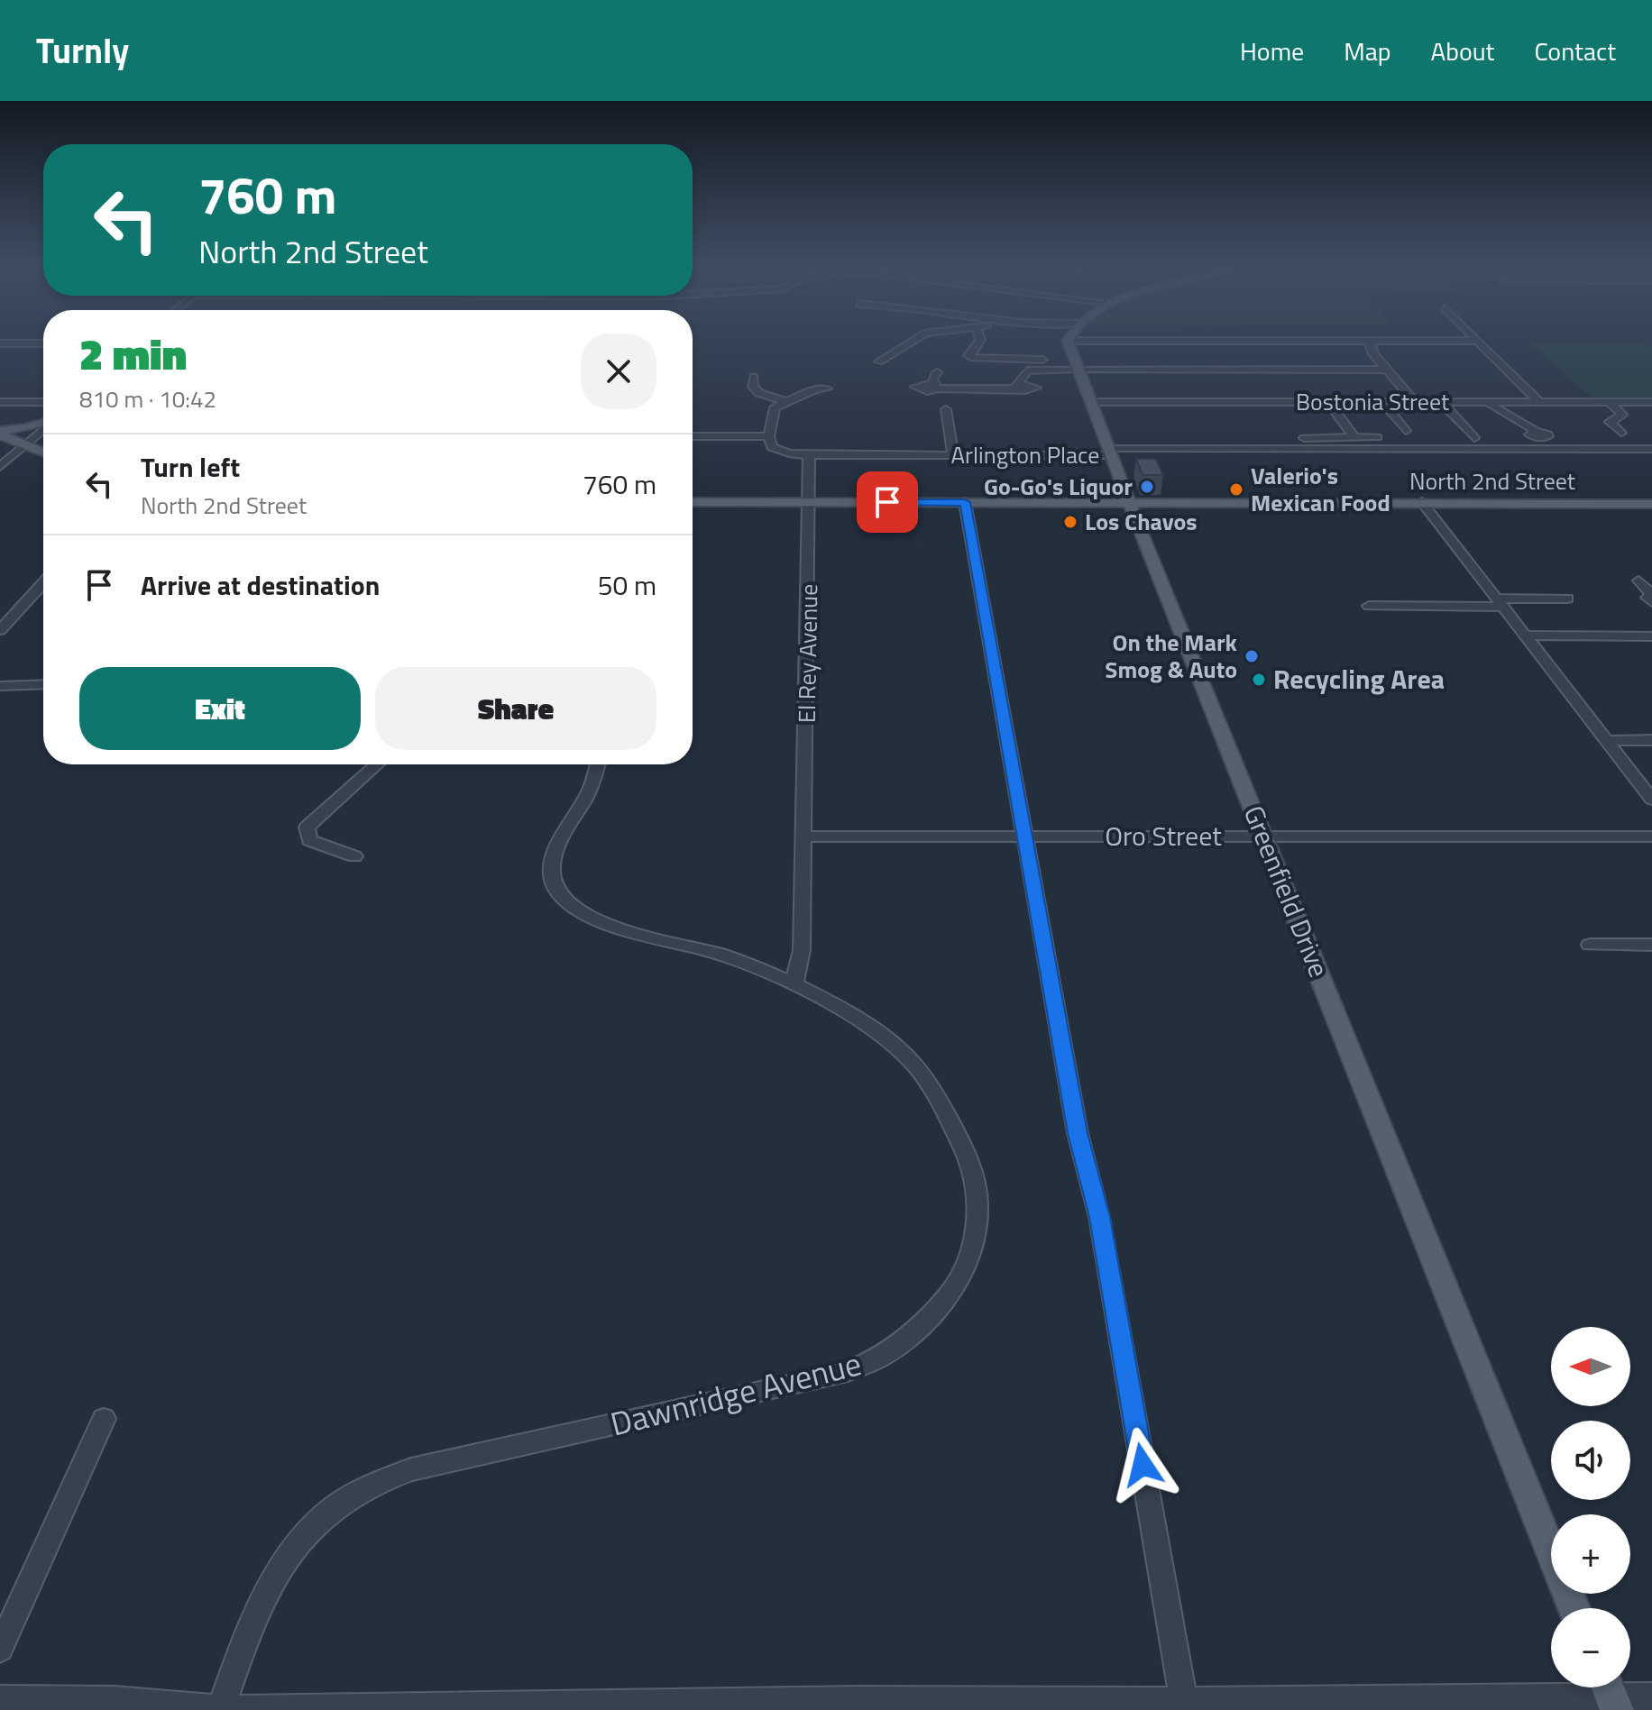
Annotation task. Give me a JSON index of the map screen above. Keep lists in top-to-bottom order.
{
  "streets": {
    "main road": ["North 2nd Street", "Greenfield Drive"],
    "street": [
      "Bostonia Street",
      "Arlington Place",
      "El Rey Avenue",
      "Oro Street",
      "Dawnridge Avenue"
    ]
  },
  "crossings": [
    ["Bostonia Street", "Greenfield Drive"],
    ["Arlington Place", "El Rey Avenue"],
    ["Arlington Place", "Greenfield Drive"],
    ["North 2nd Street", "El Rey Avenue"],
    ["North 2nd Street", "Greenfield Drive"],
    ["El Rey Avenue", "Oro Street"],
    ["El Rey Avenue", "Dawnridge Avenue"],
    ["Oro Street", "Greenfield Drive"]
  ],
  "places": [
    "Go-Go's Liquor",
    "Valerio's Mexican Food",
    "Los Chavos",
    "On the Mark Smog & Auto",
    "Recycling Area"
  ],
  "north": "left",
  "page": {
    "header": "Turnly",
    "nav": [
      "Home",
      "Map",
      "About",
      "Contact"
    ],
    "turn": ["760 m", "North 2nd Street"],
    "heading": ["2 min", "810 m · 10:42"],
    "list": [
      {
        "name": "Turn left",
        "note": "North 2nd Street",
        "value": "760 m"
      },
      {
        "name": "Arrive at destination",
        "value": "50 m"
      }
    ],
    "buttons": ["Exit", "Share"],
    "map_buttons": ["+", "−"]
  }
}
